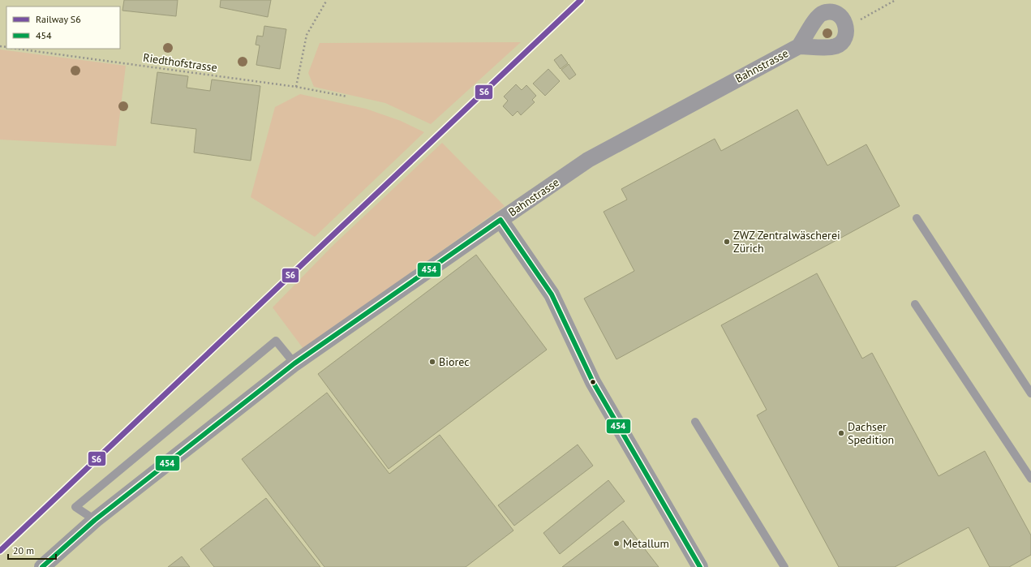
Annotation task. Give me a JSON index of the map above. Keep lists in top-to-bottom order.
{
  "streets": {
    "street": ["Bahnstrasse"],
    "path": ["Riedthofstrasse"]
  },
  "places": [
    "ZWZ Zentralwäscherei Zürich",
    "Biorec",
    "Dachser Spedition",
    "Metallum"
  ],
  "lines": ["rail line S6", "transit line 454"],
  "legend": ["Railway S6", "454"],
  "scale_bar": "20 m"
}
